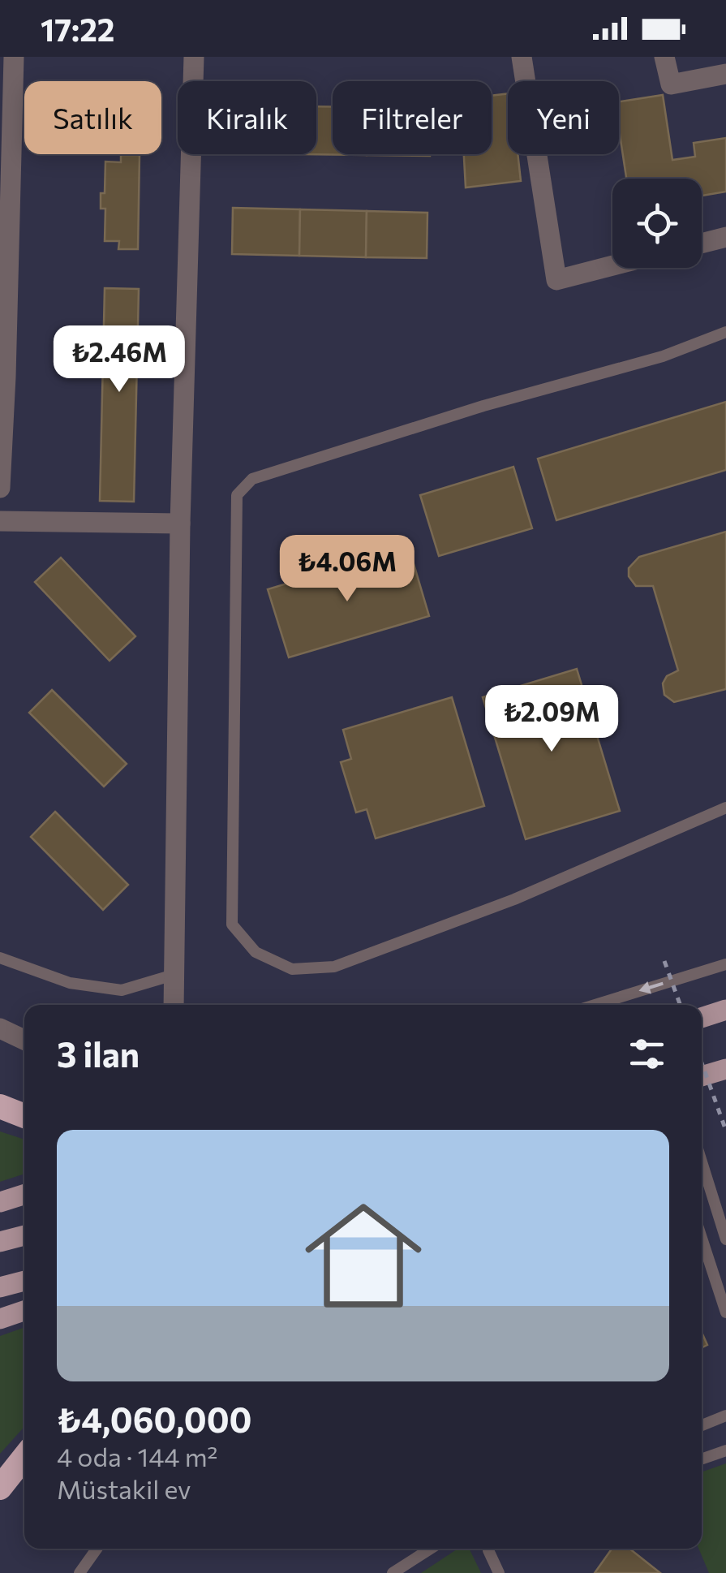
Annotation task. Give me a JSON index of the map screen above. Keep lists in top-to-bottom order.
{
  "page": {
    "status": "17:22",
    "chip": [
      "Satılık",
      "Kiralık",
      "Filtreler",
      "Yeni"
    ],
    "price": ["₺2.46M", "₺4.06M", "₺2.09M"],
    "heading": "3 ilan",
    "list": [
      {
        "name": "₺4,060,000",
        "note": "4 oda · 144 m² · Müstakil ev"
      }
    ]
  }
}
